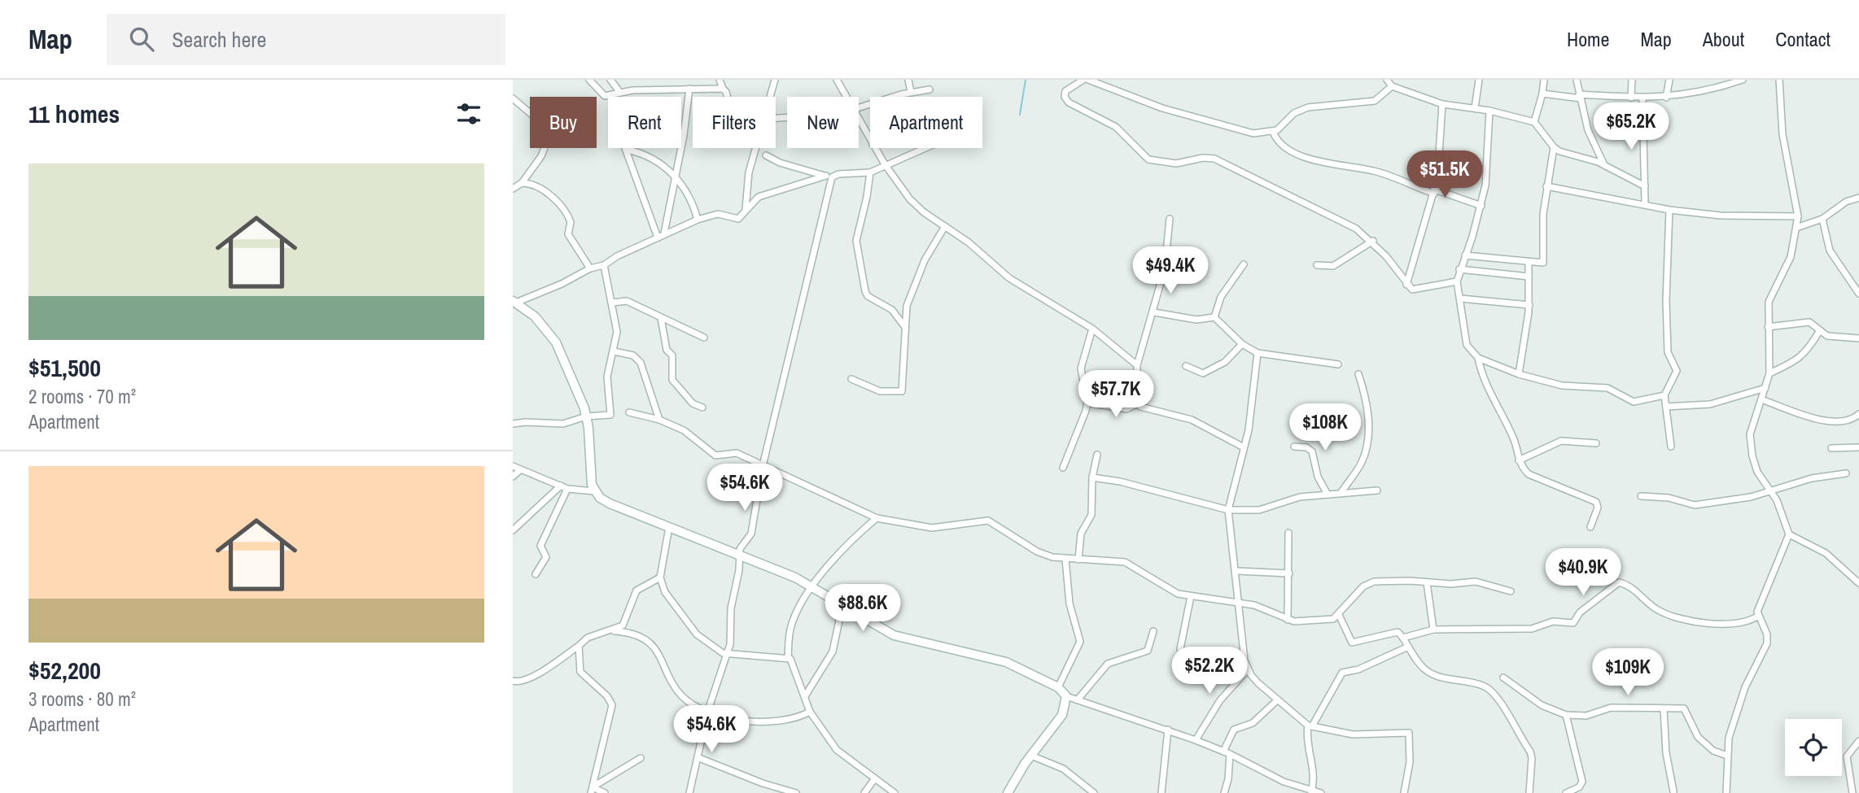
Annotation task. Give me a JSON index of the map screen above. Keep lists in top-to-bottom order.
{
  "page": {
    "header": "Map",
    "search": "Search here",
    "nav": [
      "Home",
      "Map",
      "About",
      "Contact"
    ],
    "heading": "11 homes",
    "chip": [
      "Buy",
      "Rent",
      "Filters",
      "New",
      "Apartment"
    ],
    "price": [
      "$65.2K",
      "$51.5K",
      "$49.4K",
      "$57.7K",
      "$108K",
      "$54.6K",
      "$40.9K",
      "$88.6K",
      "$52.2K",
      "$109K",
      "$54.6K"
    ],
    "list": [
      {
        "name": "$51,500",
        "note": "2 rooms · 70 m² · Apartment"
      },
      {
        "name": "$52,200",
        "note": "3 rooms · 80 m² · Apartment"
      }
    ]
  }
}
